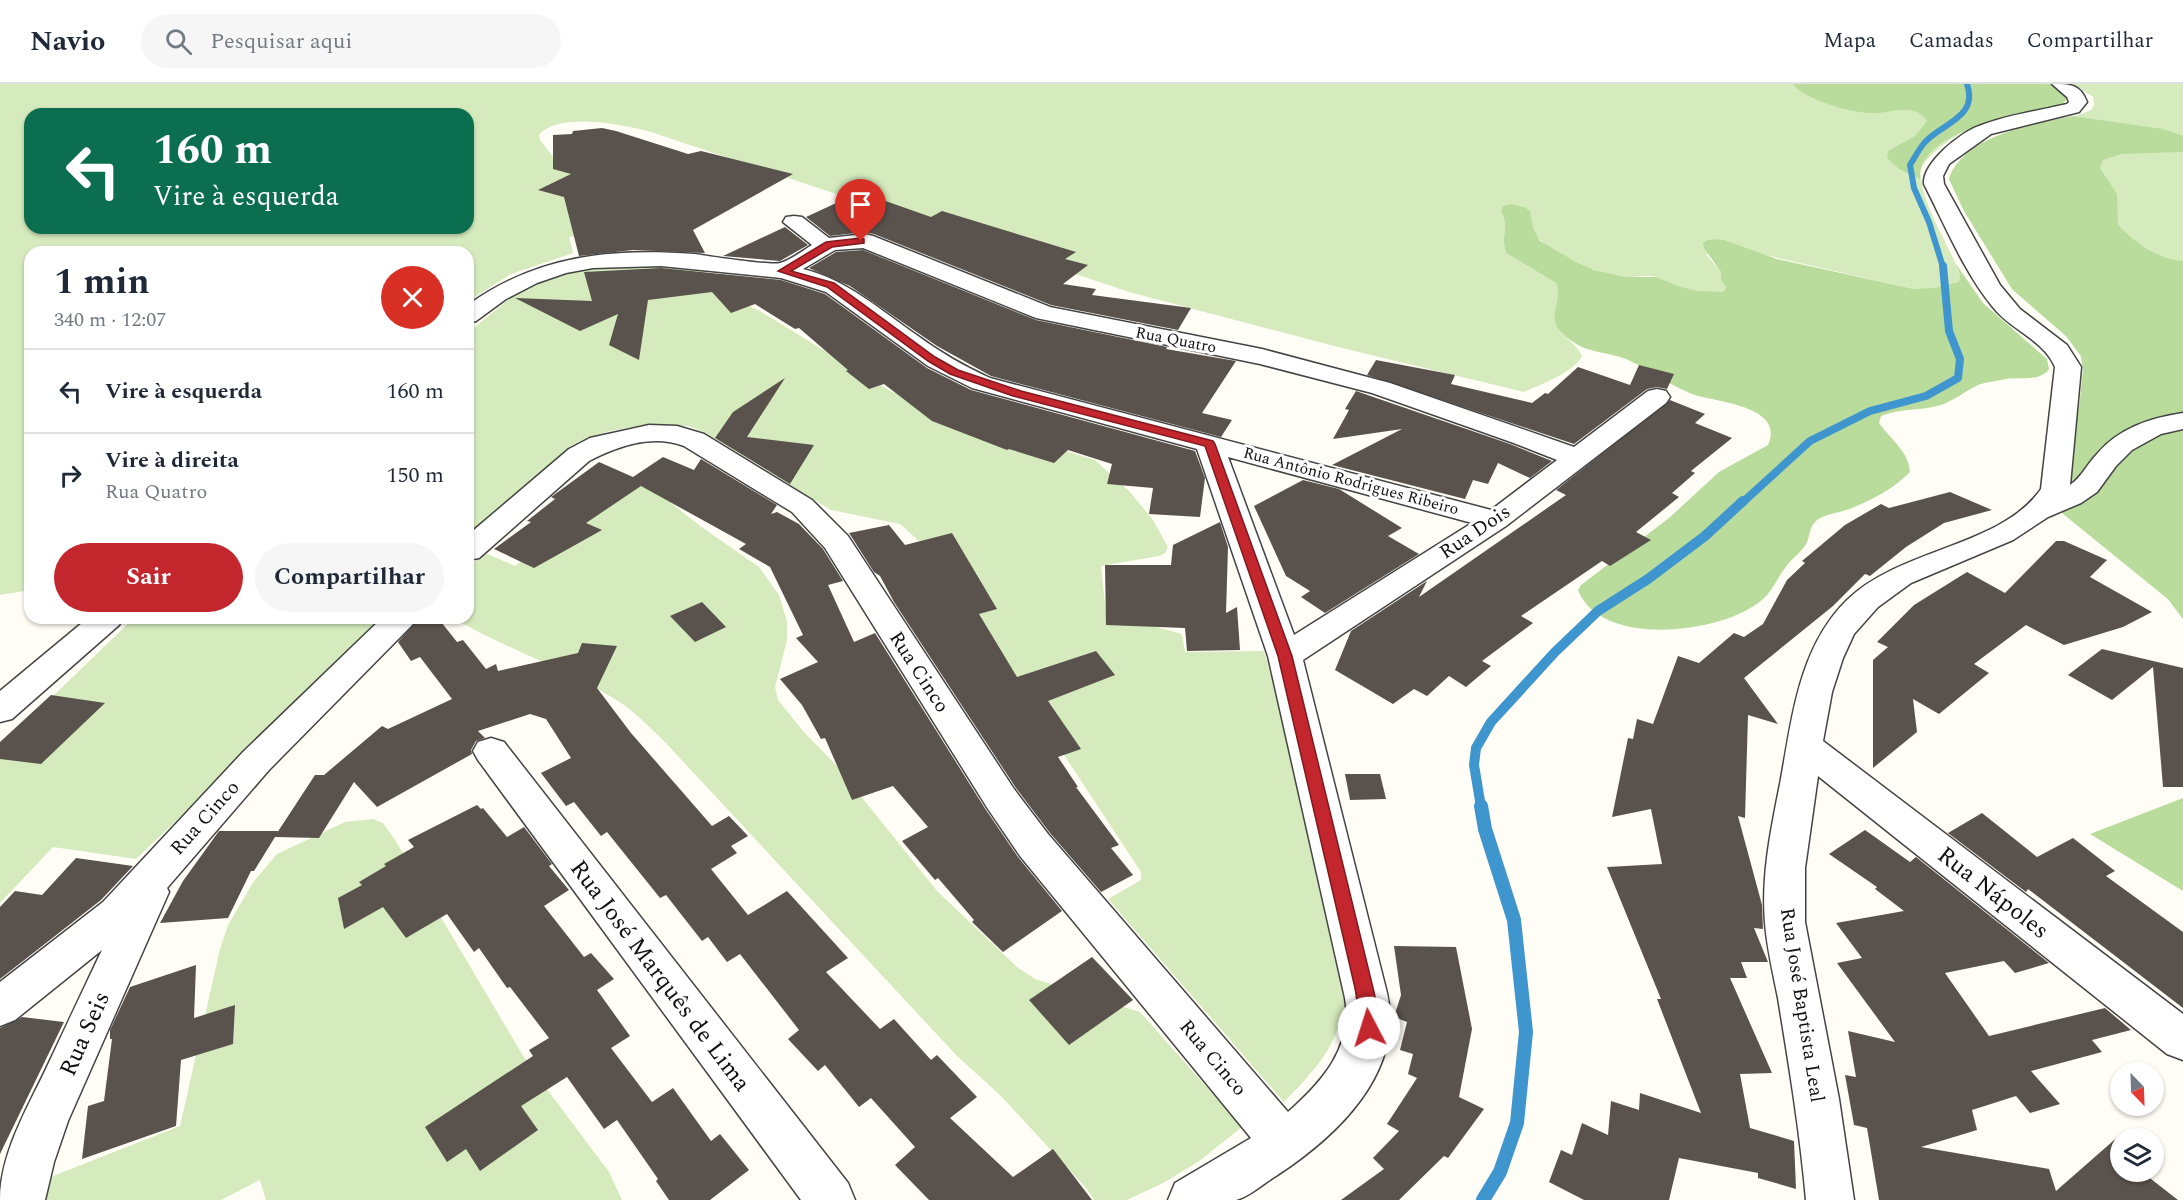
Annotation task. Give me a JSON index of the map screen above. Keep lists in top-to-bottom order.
{
  "streets": {
    "street": [
      "Rua Quatro",
      "Rua Antônio Rodrigues Ribeiro",
      "Rua Dois",
      "Rua Cinco",
      "Rua Nápoles",
      "Rua José Marquês de Lima",
      "Rua José Baptista Leal",
      "Rua Seis"
    ]
  },
  "crossings": [
    ["Rua Quatro", "Rua Antônio Rodrigues Ribeiro"],
    ["Rua Quatro", "Rua Dois"],
    ["Rua Antônio Rodrigues Ribeiro", "Rua Dois"],
    ["Rua Cinco", "Rua Seis"],
    ["Rua Nápoles", "Rua José Baptista Leal"]
  ],
  "north": "bottom right",
  "page": {
    "header": "Navio",
    "search": "Pesquisar aqui",
    "nav": ["Mapa", "Camadas", "Compartilhar"],
    "turn": ["160 m", "Vire à esquerda"],
    "heading": ["1 min", "340 m · 12:07"],
    "list": [
      {
        "name": "Vire à esquerda",
        "value": "160 m"
      },
      {
        "name": "Vire à direita",
        "note": "Rua Quatro",
        "value": "150 m"
      }
    ],
    "buttons": ["Sair", "Compartilhar"]
  }
}
